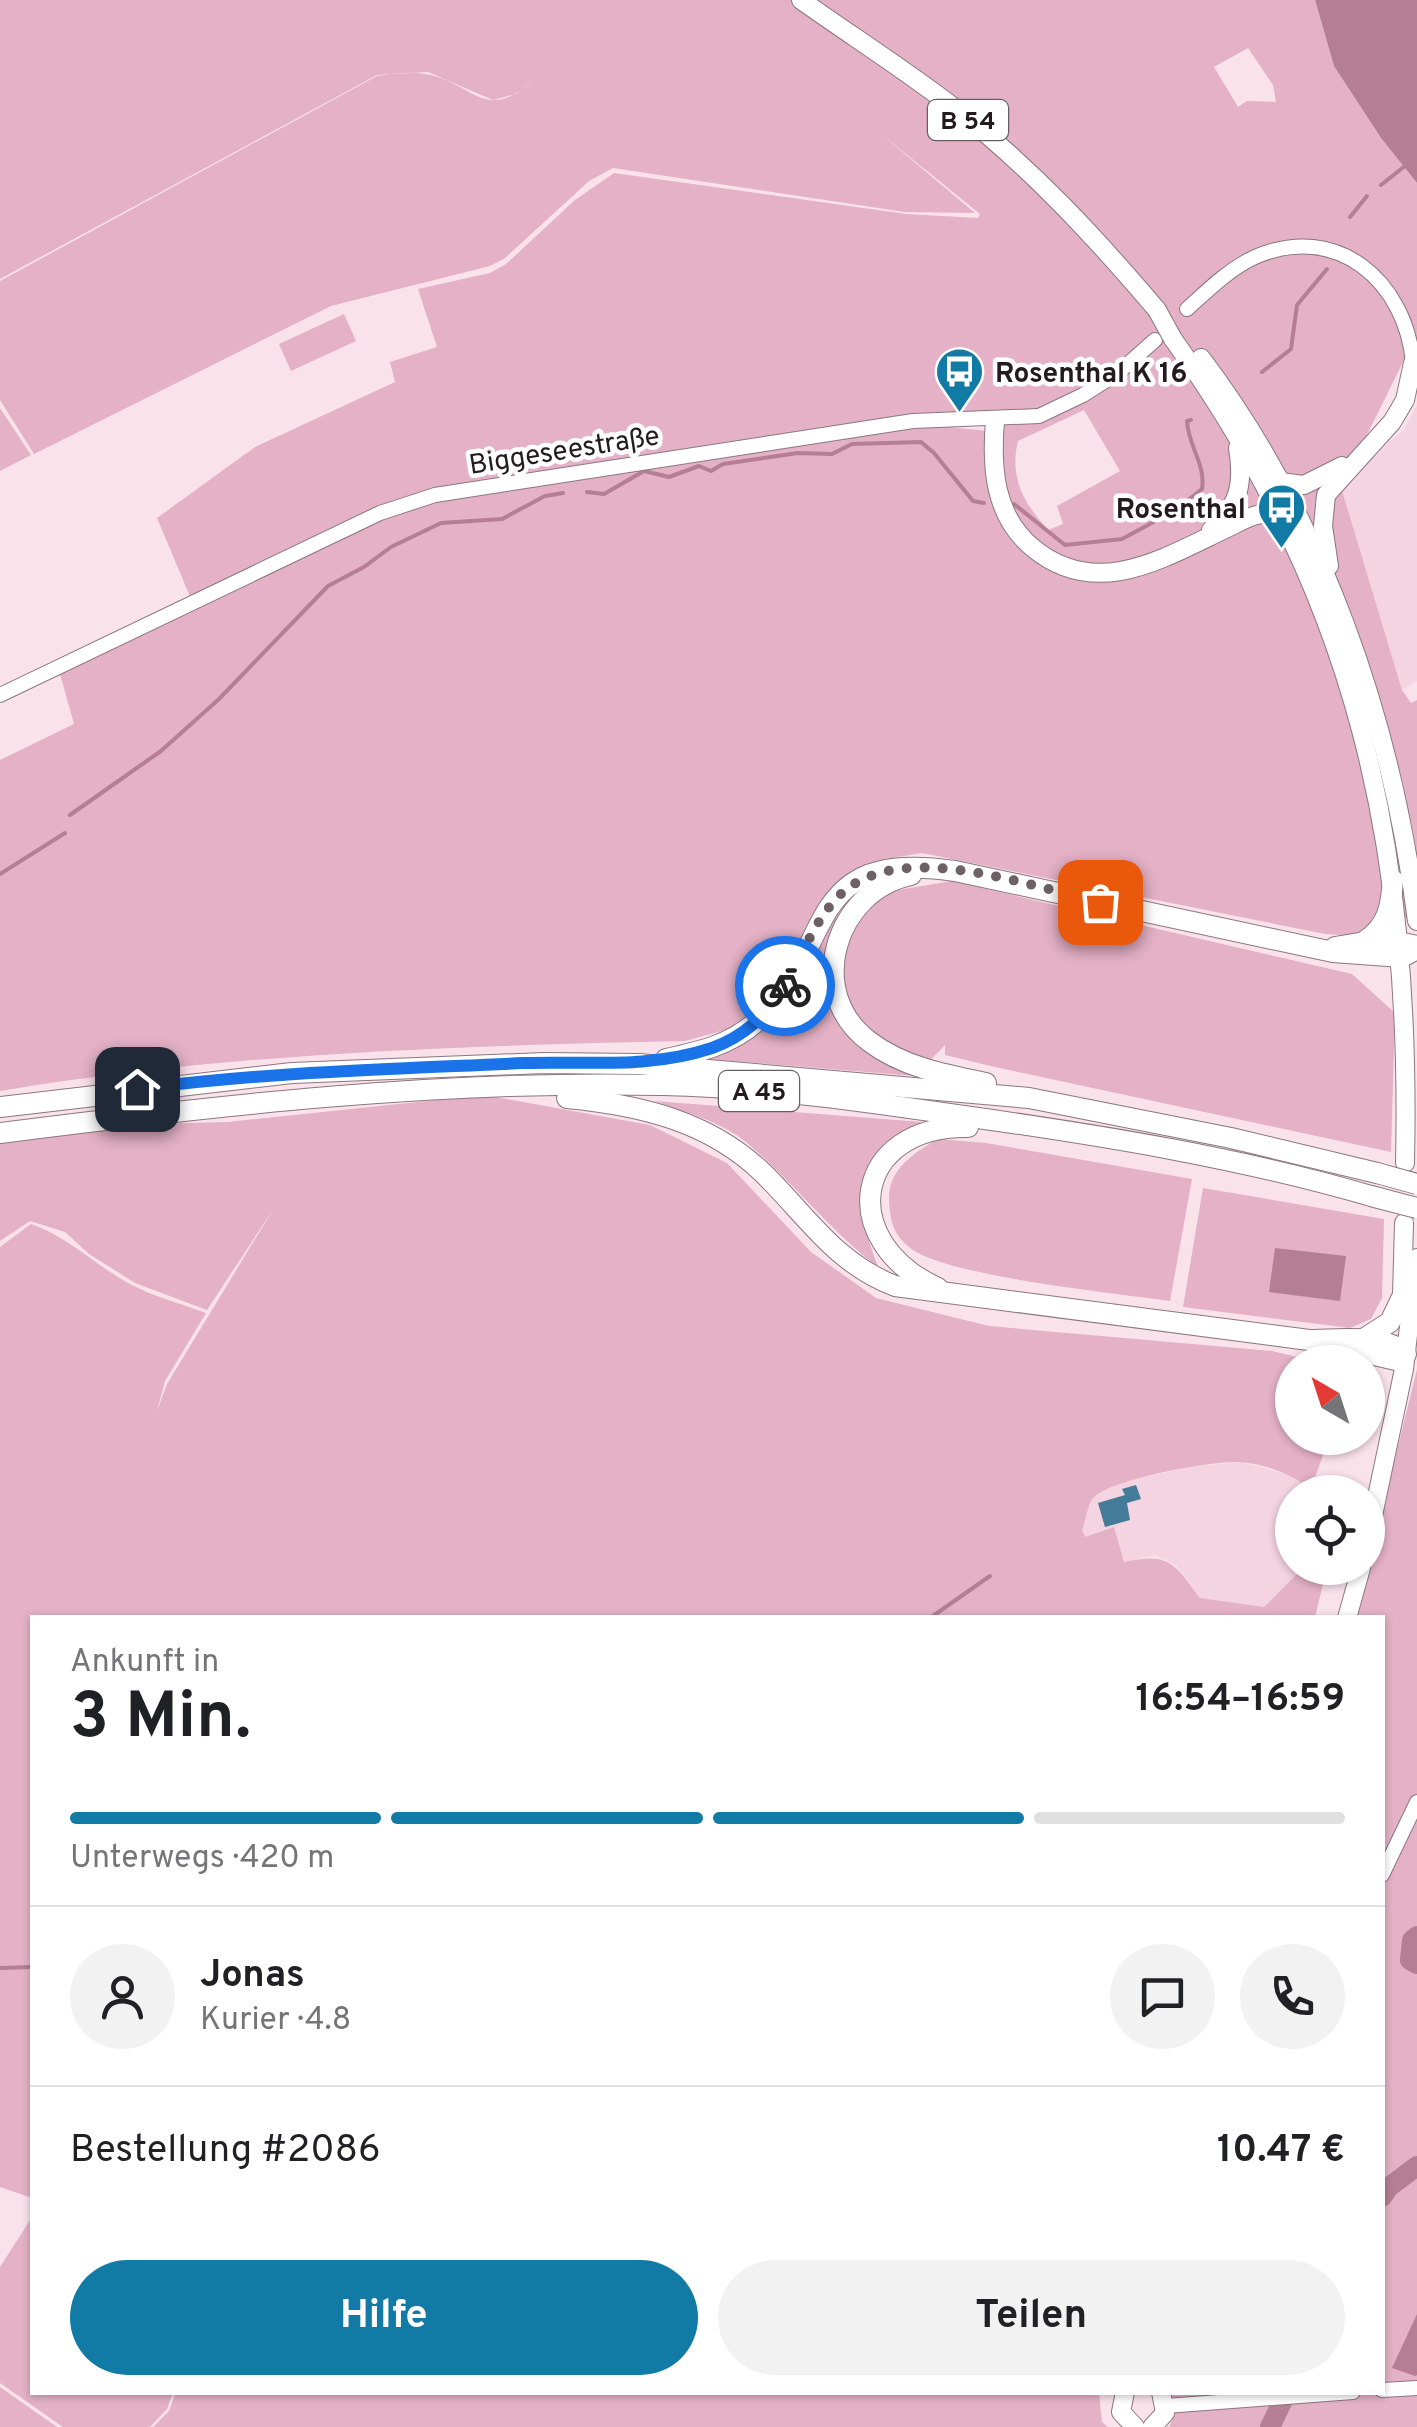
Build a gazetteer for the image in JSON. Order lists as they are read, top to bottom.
{
  "streets": {
    "highway": ["A 45"],
    "main road": ["B 54"],
    "street": ["Biggeseestraße"]
  },
  "crossings": [
    ["B 54", "Biggeseestraße"]
  ],
  "places": {
    "bus stop": ["Rosenthal K 16", "Rosenthal"]
  },
  "north": "top left",
  "page": {
    "heading": ["3 Min.", "Ankunft in", "16:54–16:59"],
    "panel": [
      "Jonas",
      "Kurier · 4.8",
      "Bestellung #2086",
      "10.47 €"
    ],
    "bar": "Unterwegs · 420 m",
    "buttons": ["Hilfe", "Teilen"]
  }
}
